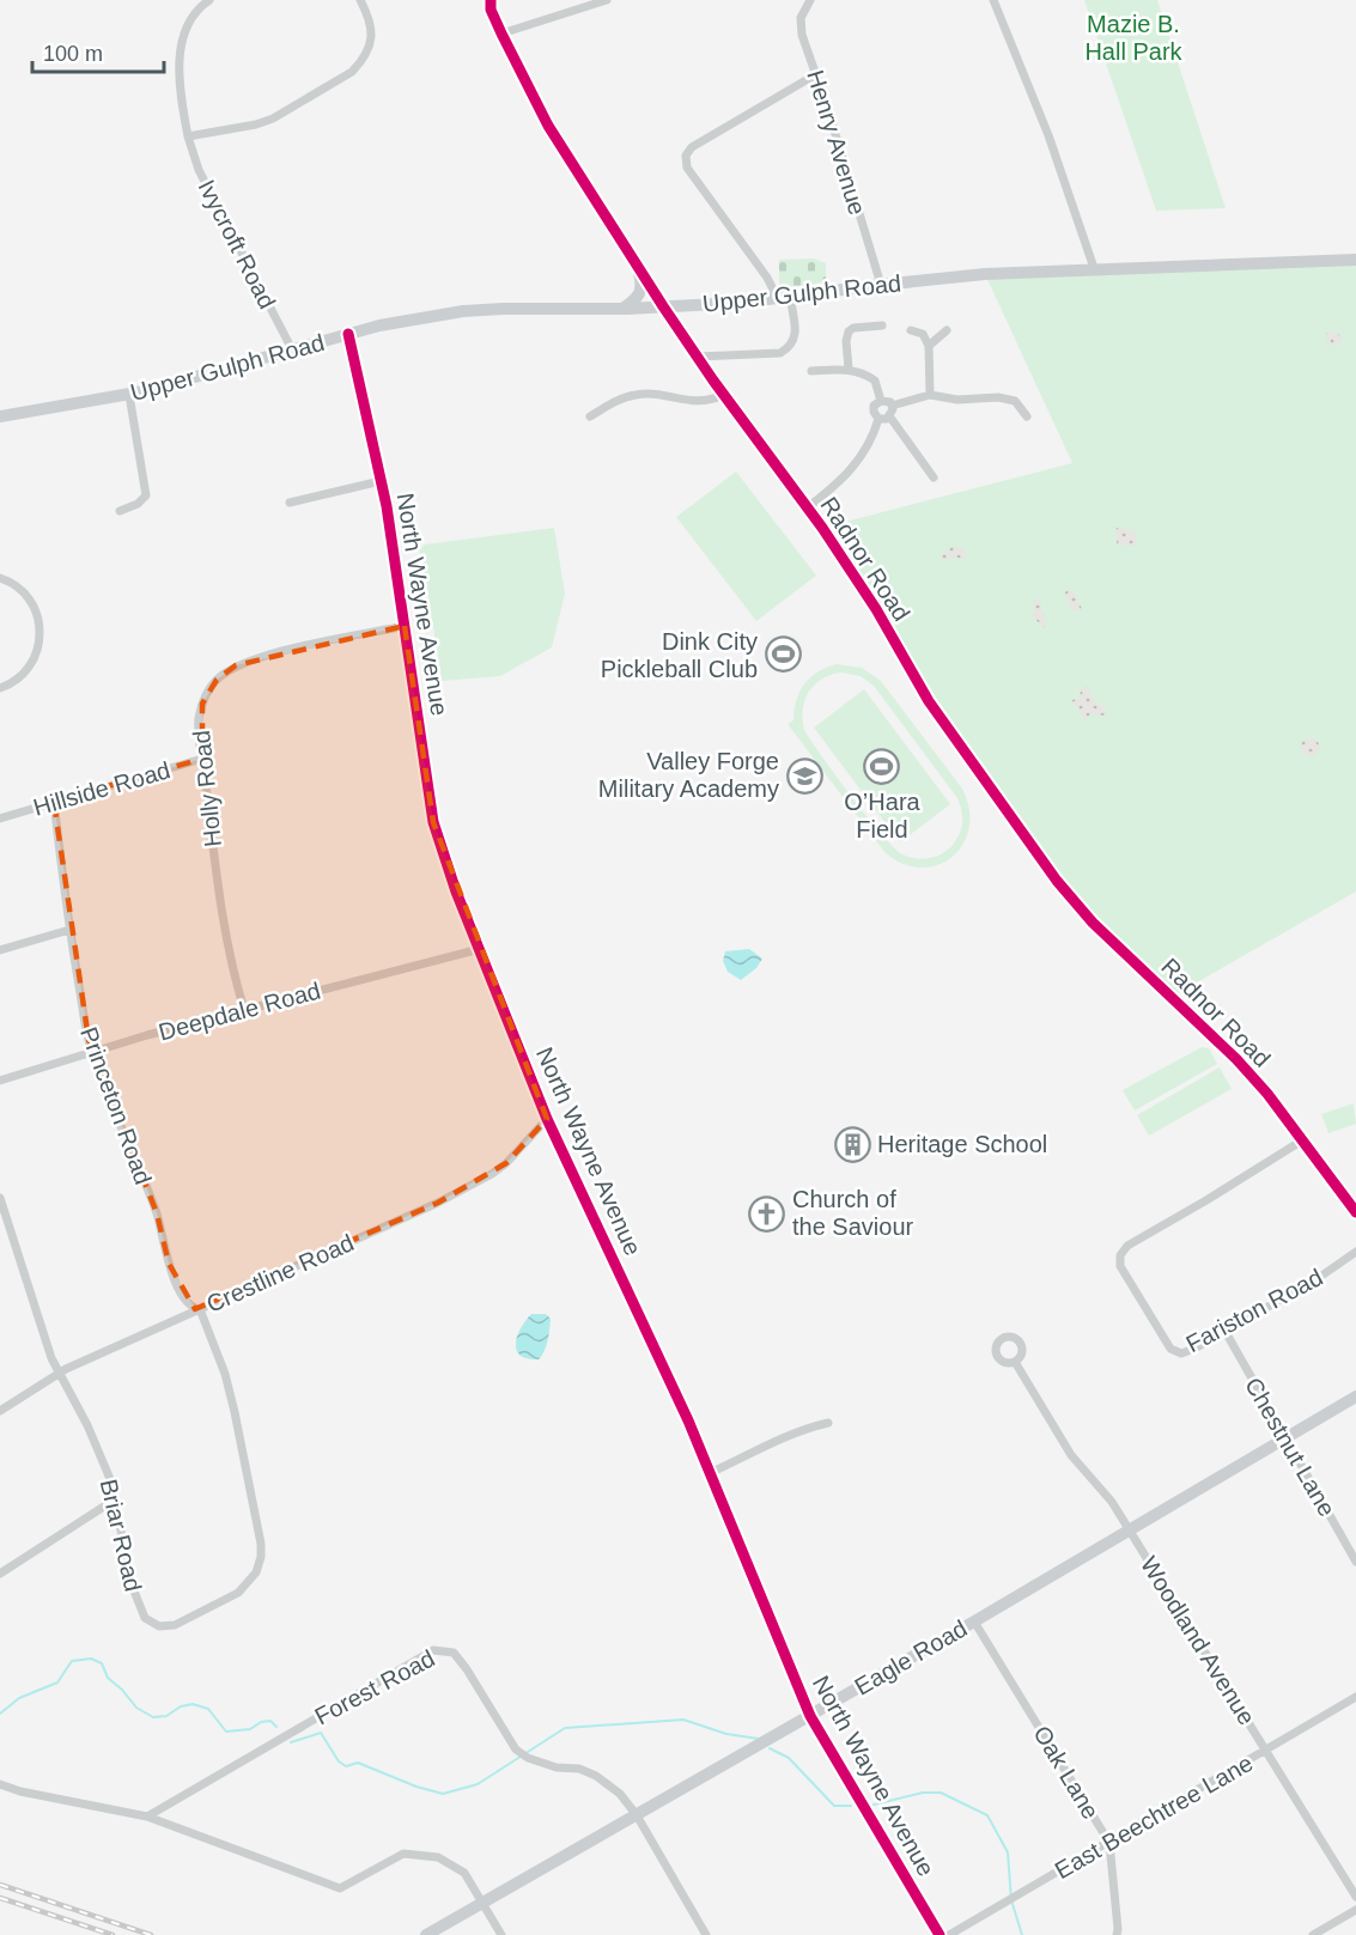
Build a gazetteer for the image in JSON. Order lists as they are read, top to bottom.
{
  "streets": {
    "street": [
      "Henry Avenue",
      "Ivycroft Road",
      "Upper Gulph Road",
      "Radnor Road",
      "North Wayne Avenue",
      "Hillside Road",
      "Holly Road",
      "Deepdale Road",
      "Princeton Road",
      "Crestline Road",
      "Fariston Road",
      "Chestnut Lane",
      "Briar Road",
      "Woodland Avenue",
      "Eagle Road",
      "Forest Road",
      "Oak Lane",
      "East Beechtree Lane"
    ]
  },
  "crossings": [
    ["Henry Avenue", "Upper Gulph Road"],
    ["Ivycroft Road", "Upper Gulph Road"],
    ["Upper Gulph Road", "Radnor Road"],
    ["Upper Gulph Road", "North Wayne Avenue"],
    ["Radnor Road", "Fariston Road"],
    ["North Wayne Avenue", "Holly Road"],
    ["North Wayne Avenue", "Deepdale Road"],
    ["North Wayne Avenue", "Crestline Road"],
    ["North Wayne Avenue", "Eagle Road"],
    ["Hillside Road", "Holly Road"],
    ["Hillside Road", "Princeton Road"],
    ["Holly Road", "Deepdale Road"],
    ["Deepdale Road", "Princeton Road"],
    ["Princeton Road", "Crestline Road"],
    ["Princeton Road", "Briar Road"],
    ["Crestline Road", "Briar Road"],
    ["Fariston Road", "Chestnut Lane"],
    ["Chestnut Lane", "Eagle Road"],
    ["Woodland Avenue", "Eagle Road"],
    ["Woodland Avenue", "East Beechtree Lane"],
    ["Eagle Road", "Forest Road"],
    ["Eagle Road", "Oak Lane"],
    ["Oak Lane", "East Beechtree Lane"]
  ],
  "parks": ["Mazie B. Hall Park"],
  "places": {
    "sports": ["Dink City Pickleball Club", "O’Hara Field"],
    "school or university": ["Valley Forge Military Academy"],
    "building": ["Heritage School"],
    "church": ["Church of the Saviour"]
  },
  "scale_bar": "100 m"
}
